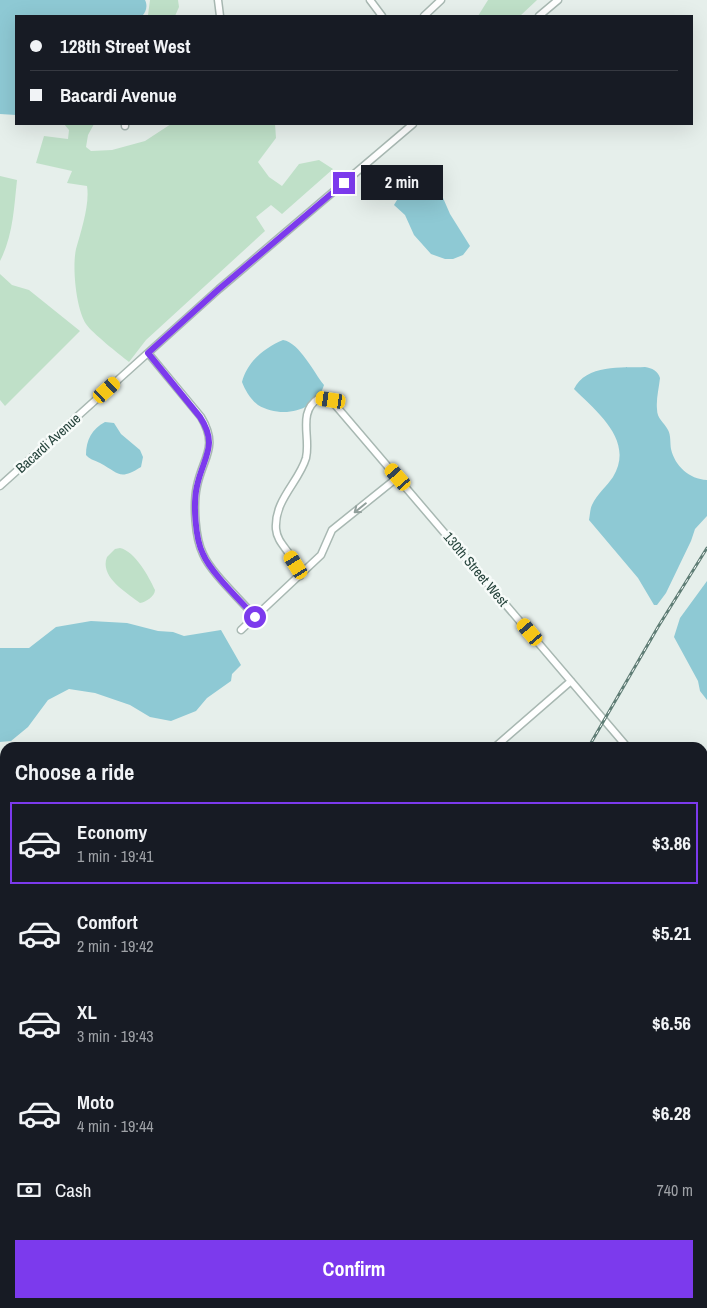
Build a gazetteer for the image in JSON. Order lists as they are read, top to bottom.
{
  "streets": {
    "street": ["Bacardi Avenue", "130th Street West"]
  },
  "page": {
    "banner": ["128th Street West", "Bacardi Avenue"],
    "bubble": "2 min",
    "heading": "Choose a ride",
    "list": [
      {
        "name": "Economy",
        "note": "1 min · 19:41",
        "value": "$3.86"
      },
      {
        "name": "Comfort",
        "note": "2 min · 19:42",
        "value": "$5.21"
      },
      {
        "name": "XL",
        "note": "3 min · 19:43",
        "value": "$6.56"
      },
      {
        "name": "Moto",
        "note": "4 min · 19:44",
        "value": "$6.28"
      }
    ],
    "pay": ["Cash", "740 m"],
    "buttons": "Confirm"
  }
}
